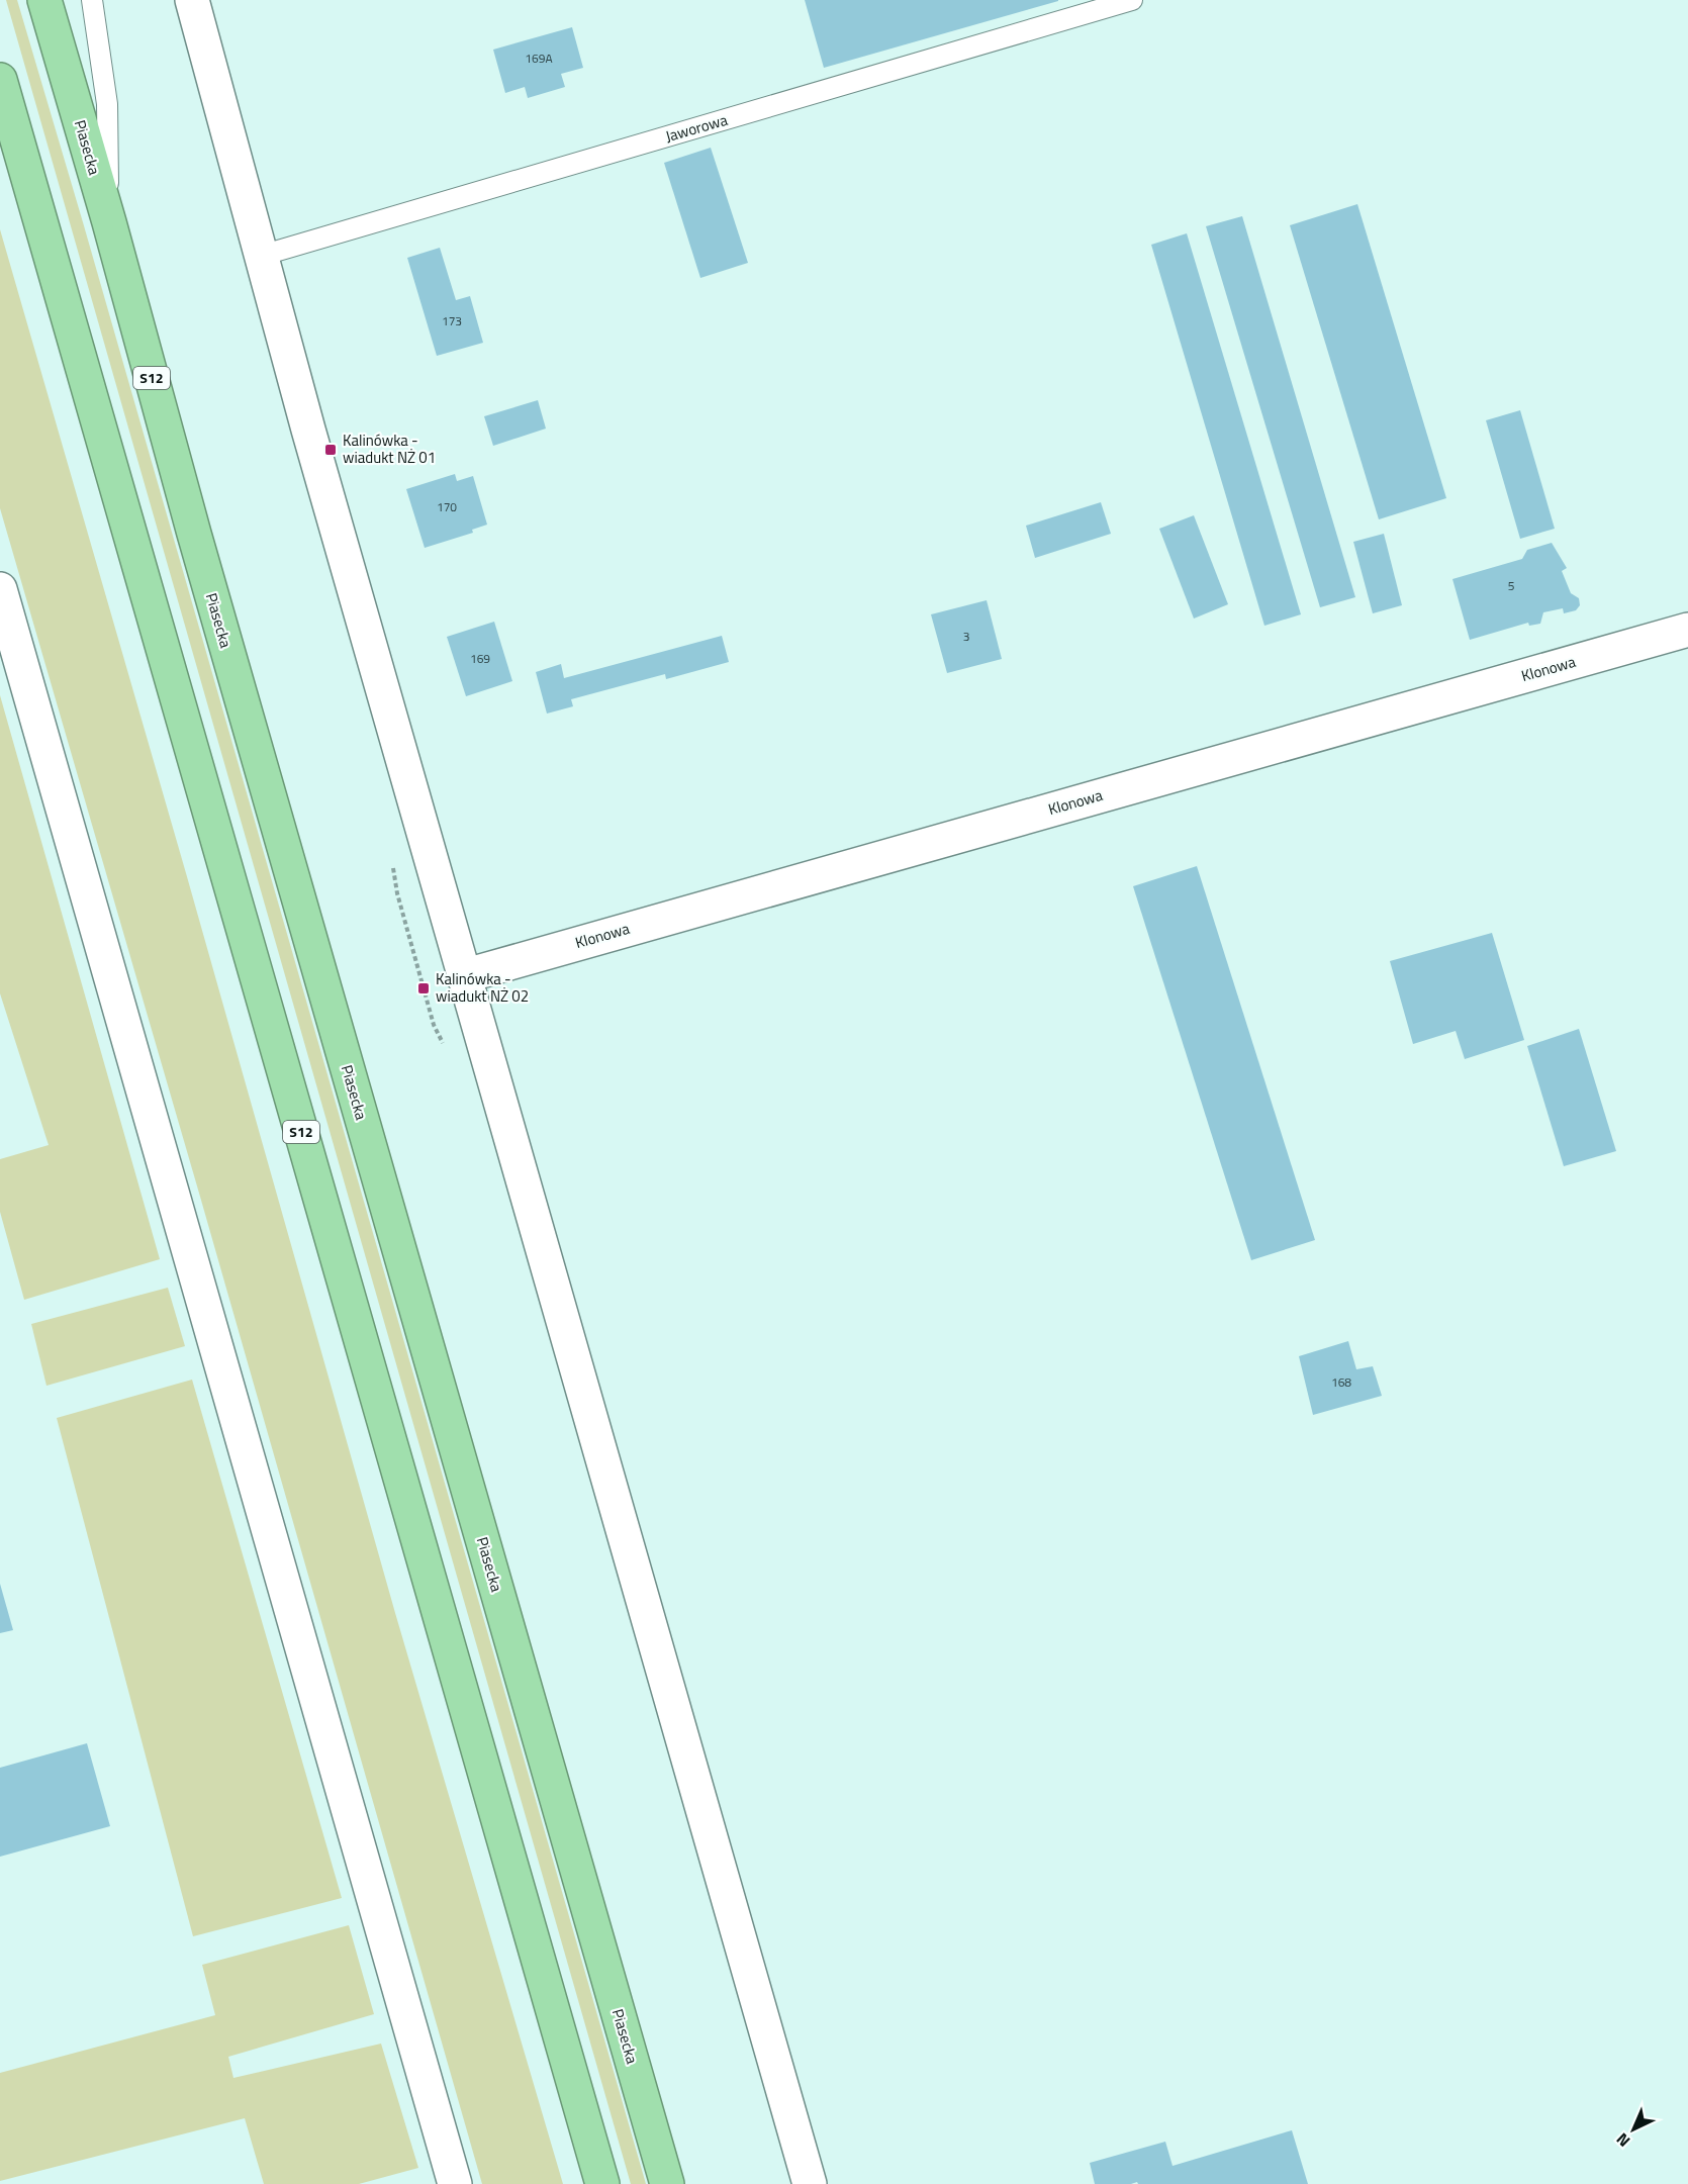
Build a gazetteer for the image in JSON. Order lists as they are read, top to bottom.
{
  "streets": {
    "highway": ["Piasecka", "S12"],
    "street": ["Klonowa"],
    "lane": ["Jaworowa"]
  },
  "places": {
    "transit": ["Kalinówka - wiadukt NŻ 01", "Kalinówka - wiadukt NŻ 02"]
  },
  "house_numbers": [
    "169A",
    "173",
    "170",
    "5",
    "3",
    "169",
    "168"
  ],
  "north": "bottom left"
}
